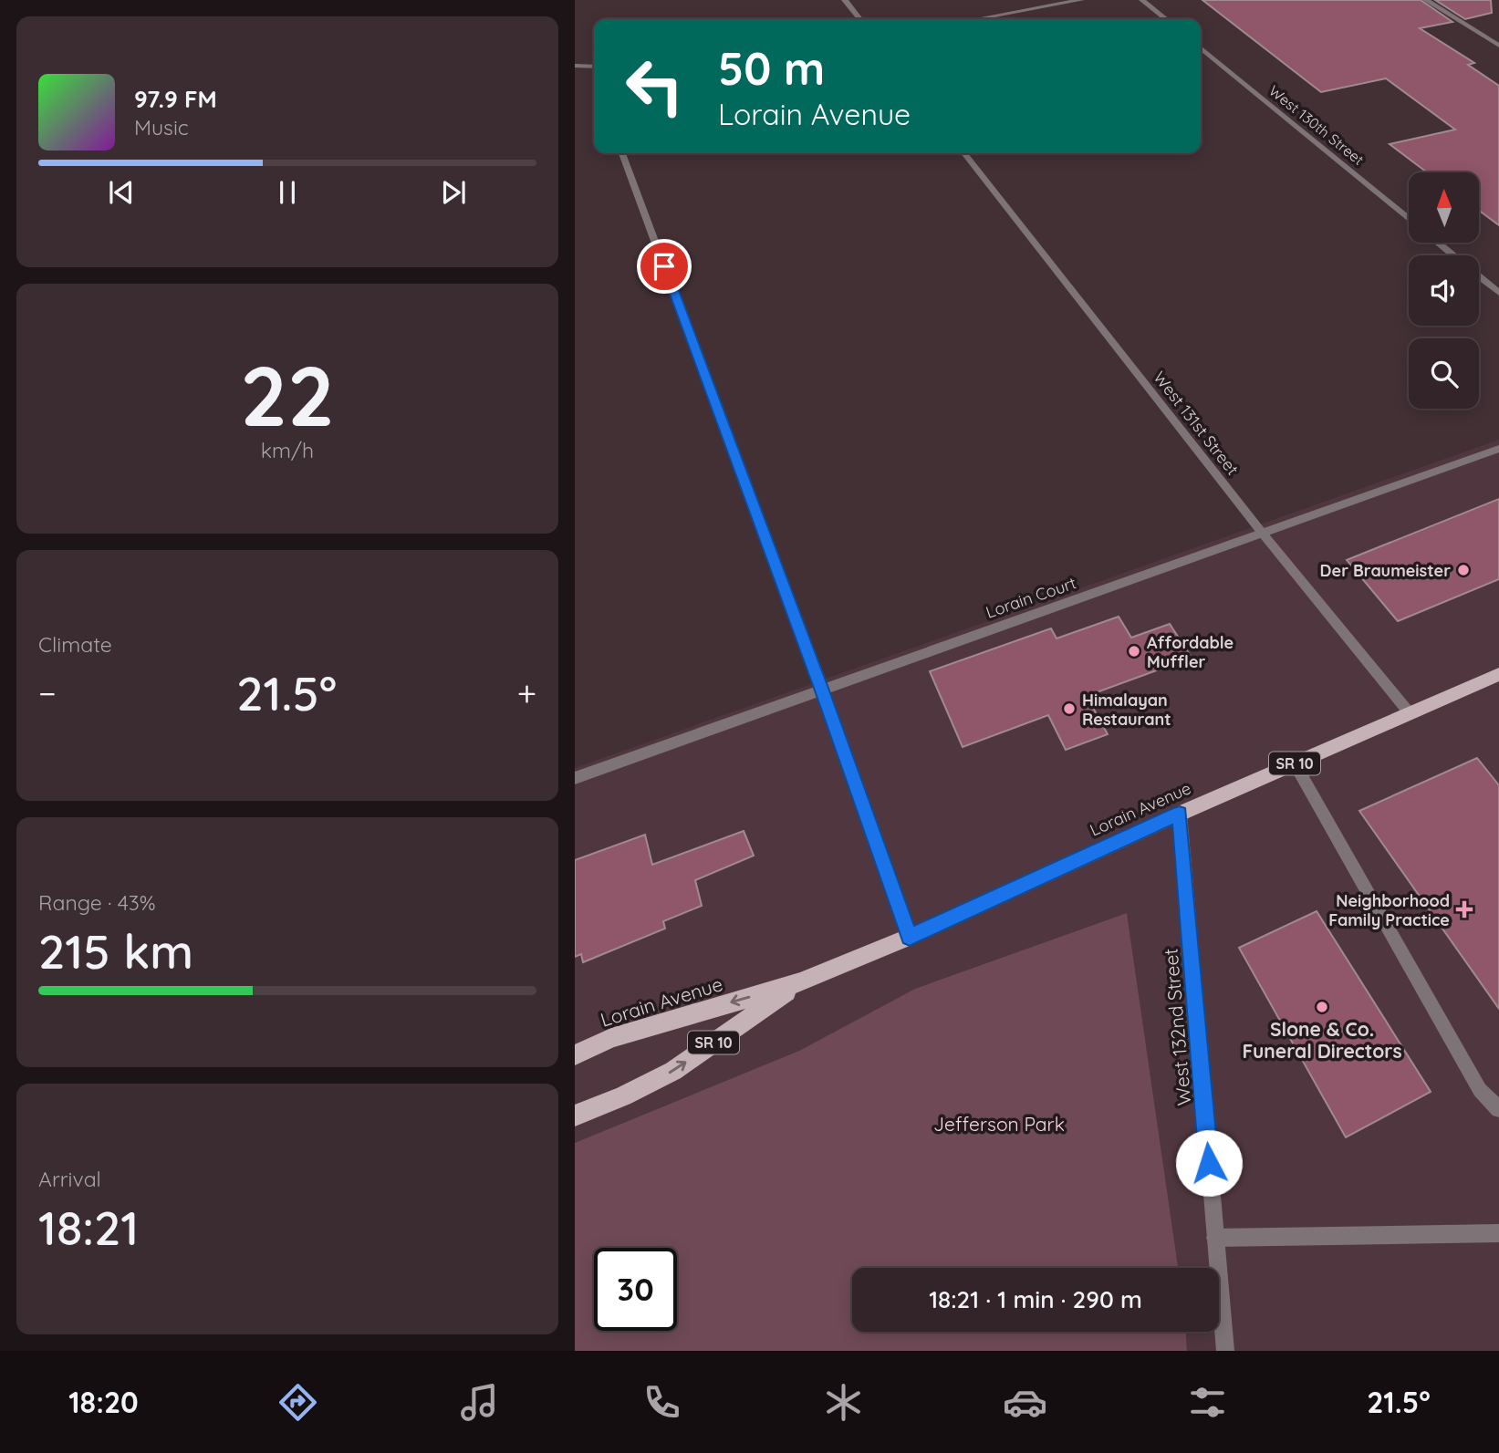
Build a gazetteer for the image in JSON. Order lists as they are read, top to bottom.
{
  "streets": {
    "main road": ["SR 10", "Lorain Avenue"],
    "street": [
      "West 130th Street",
      "West 131st Street",
      "Lorain Court",
      "West 132nd Street"
    ]
  },
  "crossings": [
    ["West 131st Street", "Lorain Court"],
    ["West 131st Street", "Lorain Avenue"],
    ["Lorain Avenue", "West 132nd Street"]
  ],
  "parks": ["Jefferson Park"],
  "places": {
    "other": [
      "Der Braumeister",
      "Affordable Muffler",
      "Himalayan Restaurant",
      "Slone & Co. Funeral Directors"
    ],
    "health": ["Neighborhood Family Practice"]
  },
  "north": "top",
  "page": {
    "turn": ["50 m", "Lorain Avenue"],
    "song": ["97.9 FM", "Music"],
    "tile": [
      ["22", "km/h"],
      "Climate",
      ["Range · 43%", "215 km"],
      ["Arrival", "18:21"]
    ],
    "heat": ["−", "21.5°", "+"],
    "limit": "30",
    "trip": "18:21 · 1 min · 290 m",
    "tabs": ["18:20", "21.5°"]
  }
}
